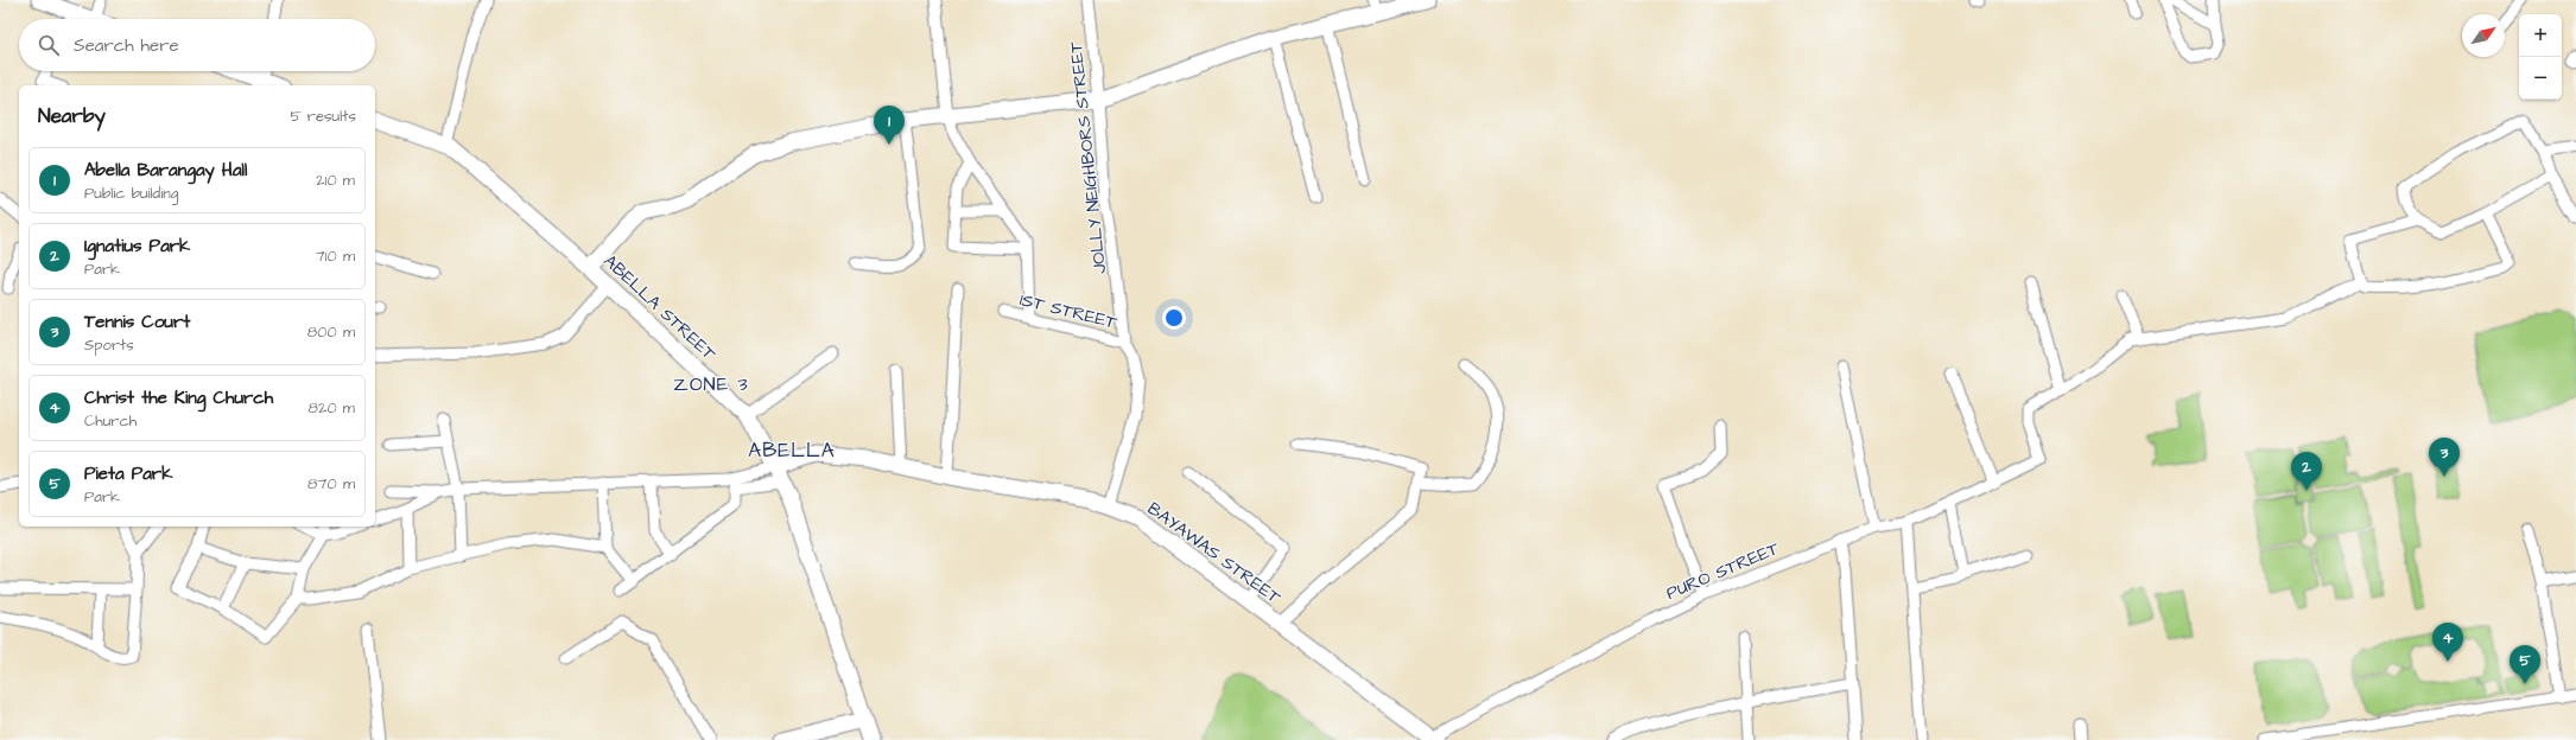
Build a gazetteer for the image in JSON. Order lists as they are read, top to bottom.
{
  "streets": {
    "street": [
      "JOLLY NEIGHBORS STREET",
      "ABELLA STREET",
      "1ST STREET",
      "BAYAWAS STREET",
      "PURO STREET"
    ]
  },
  "crossings": [
    ["JOLLY NEIGHBORS STREET", "1ST STREET"],
    ["JOLLY NEIGHBORS STREET", "BAYAWAS STREET"],
    ["ABELLA STREET", "BAYAWAS STREET"],
    ["BAYAWAS STREET", "PURO STREET"]
  ],
  "districts": ["ZONE 3", "ABELLA"],
  "north": "top right",
  "page": {
    "map_buttons": ["+", "−"],
    "search": "Search here",
    "heading": ["Nearby", "5 results"],
    "pins": [
      "1",
      "3",
      "2",
      "4",
      "5"
    ],
    "list": [
      {
        "mark": "1",
        "name": "Abella Barangay Hall",
        "note": "Public building",
        "value": "210 m"
      },
      {
        "mark": "2",
        "name": "Ignatius Park",
        "note": "Park",
        "value": "710 m"
      },
      {
        "mark": "3",
        "name": "Tennis Court",
        "note": "Sports",
        "value": "800 m"
      },
      {
        "mark": "4",
        "name": "Christ the King Church",
        "note": "Church",
        "value": "820 m"
      },
      {
        "mark": "5",
        "name": "Pieta Park",
        "note": "Park",
        "value": "870 m"
      }
    ]
  }
}
